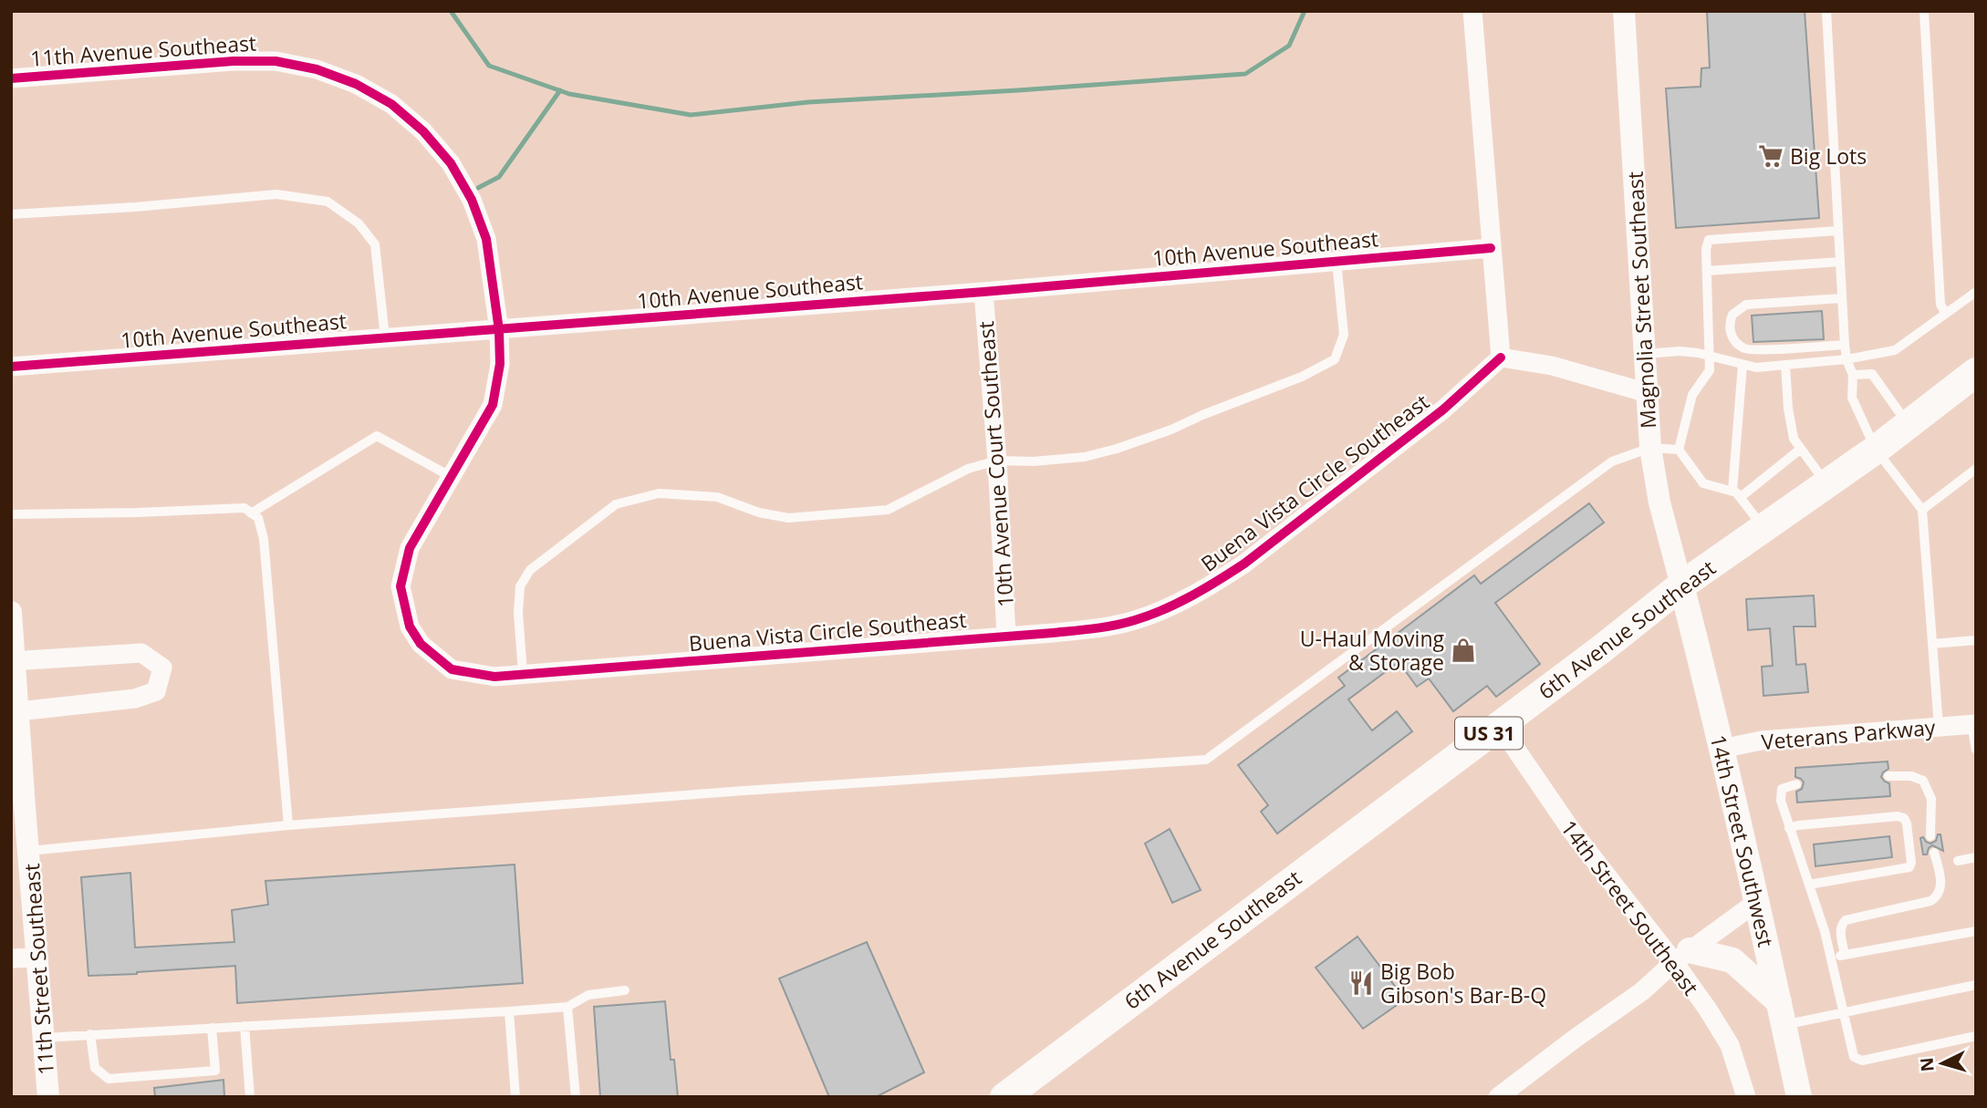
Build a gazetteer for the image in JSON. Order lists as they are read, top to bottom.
{
  "streets": {
    "main road": ["6th Avenue Southeast", "US 31", "14th Street Southwest"],
    "street": [
      "11th Avenue Southeast",
      "10th Avenue Southeast",
      "Magnolia Street Southeast",
      "10th Avenue Court Southeast",
      "Buena Vista Circle Southeast",
      "Veterans Parkway",
      "14th Street Southeast",
      "11th Street Southeast"
    ]
  },
  "crossings": [
    ["11th Avenue Southeast", "10th Avenue Southeast"],
    ["11th Avenue Southeast", "Buena Vista Circle Southeast"],
    ["10th Avenue Southeast", "10th Avenue Court Southeast"],
    ["10th Avenue Southeast", "Buena Vista Circle Southeast"],
    ["Magnolia Street Southeast", "6th Avenue Southeast"],
    ["Magnolia Street Southeast", "14th Street Southwest"],
    ["10th Avenue Court Southeast", "Buena Vista Circle Southeast"],
    ["6th Avenue Southeast", "14th Street Southwest"],
    ["6th Avenue Southeast", "14th Street Southeast"],
    ["Veterans Parkway", "14th Street Southwest"]
  ],
  "places": {
    "supermarket": ["Big Lots"],
    "shop": ["U-Haul Moving & Storage"],
    "restaurant": ["Big Bob Gibson's Bar-B-Q"]
  },
  "north": "left"
}
